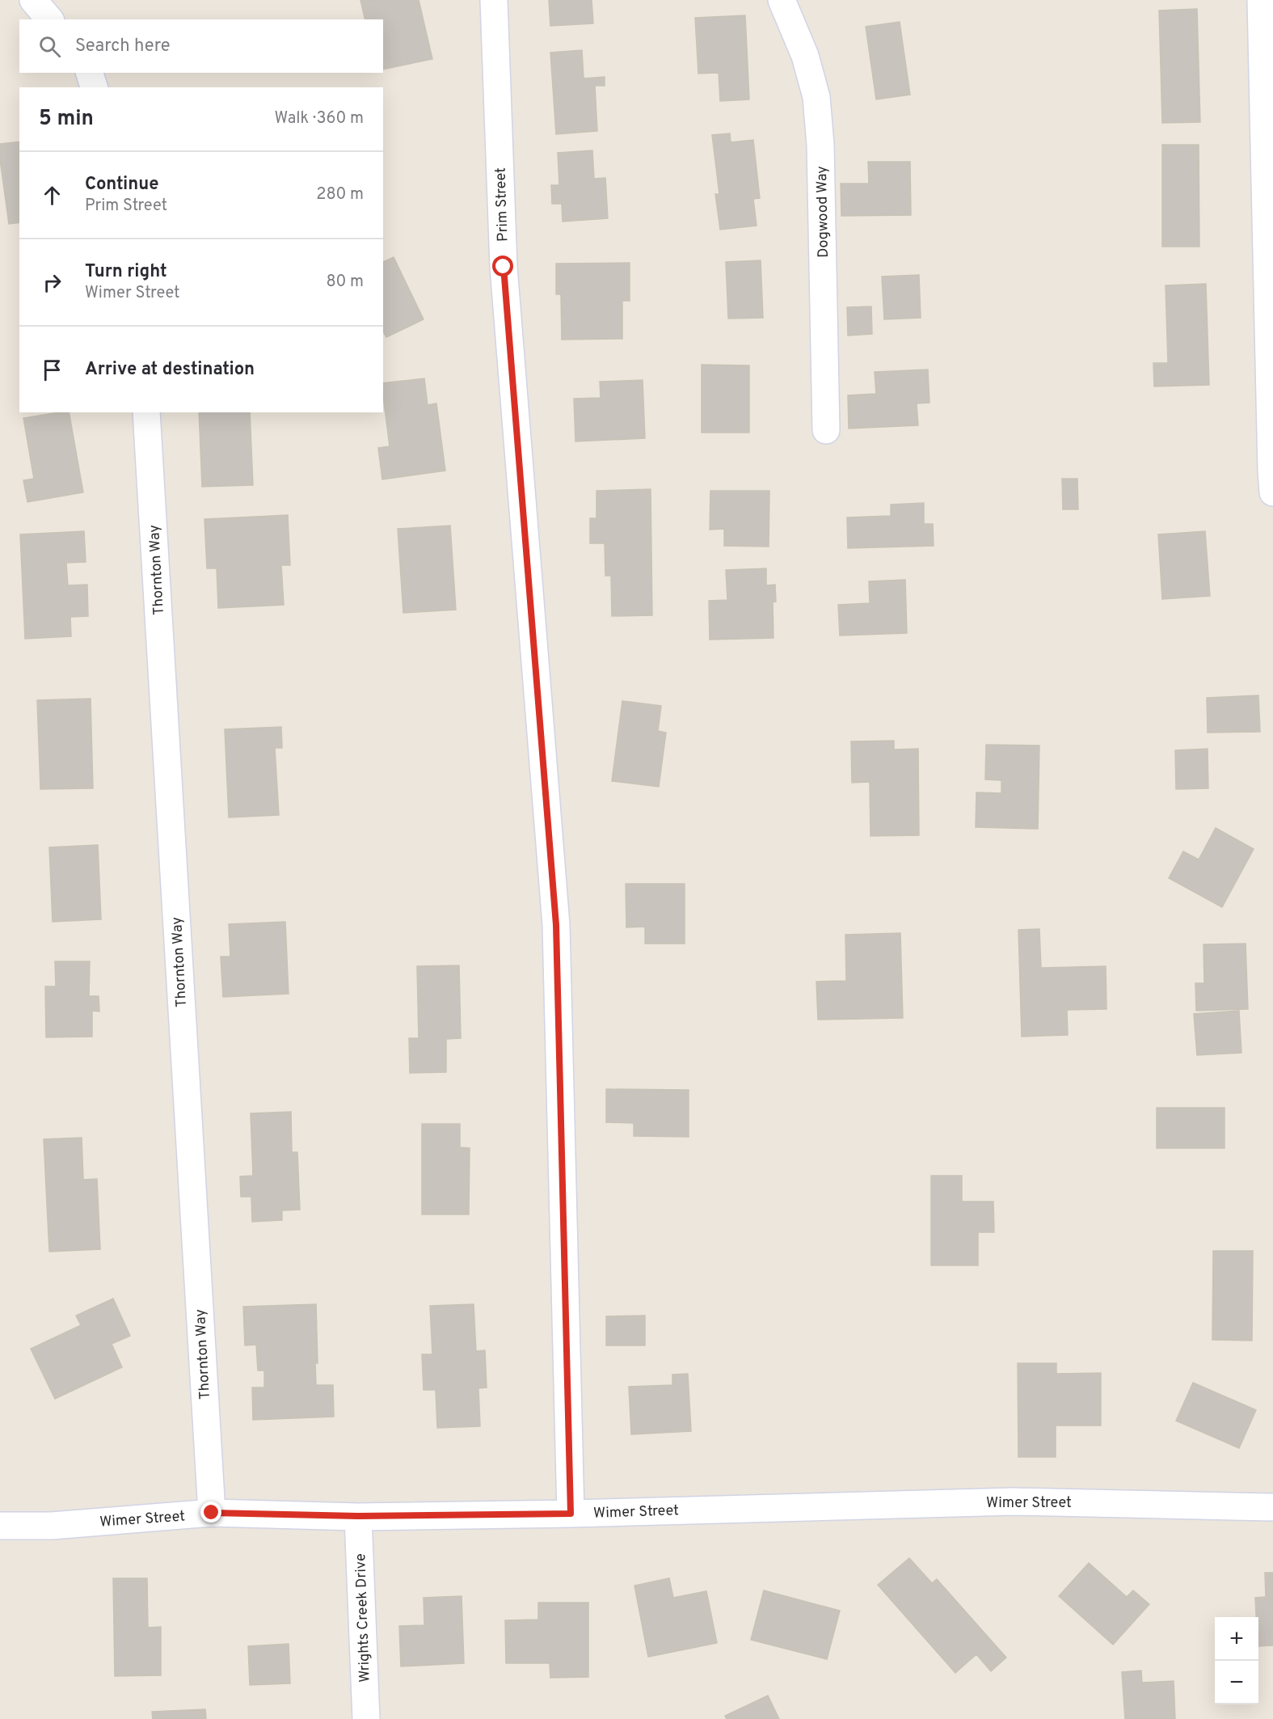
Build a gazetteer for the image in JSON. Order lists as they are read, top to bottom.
{
  "streets": {
    "street": [
      "Prim Street",
      "Dogwood Way",
      "Thornton Way",
      "Wimer Street",
      "Wrights Creek Drive"
    ]
  },
  "crossings": [
    ["Prim Street", "Wimer Street"],
    ["Thornton Way", "Wimer Street"],
    ["Wimer Street", "Wrights Creek Drive"]
  ],
  "page": {
    "search": "Search here",
    "heading": ["5 min", "Walk · 360 m"],
    "list": [
      ["Continue", "Prim Street", "280 m"],
      ["Turn right", "Wimer Street", "80 m"],
      "Arrive at destination"
    ],
    "map_buttons": ["+", "−"]
  }
}
